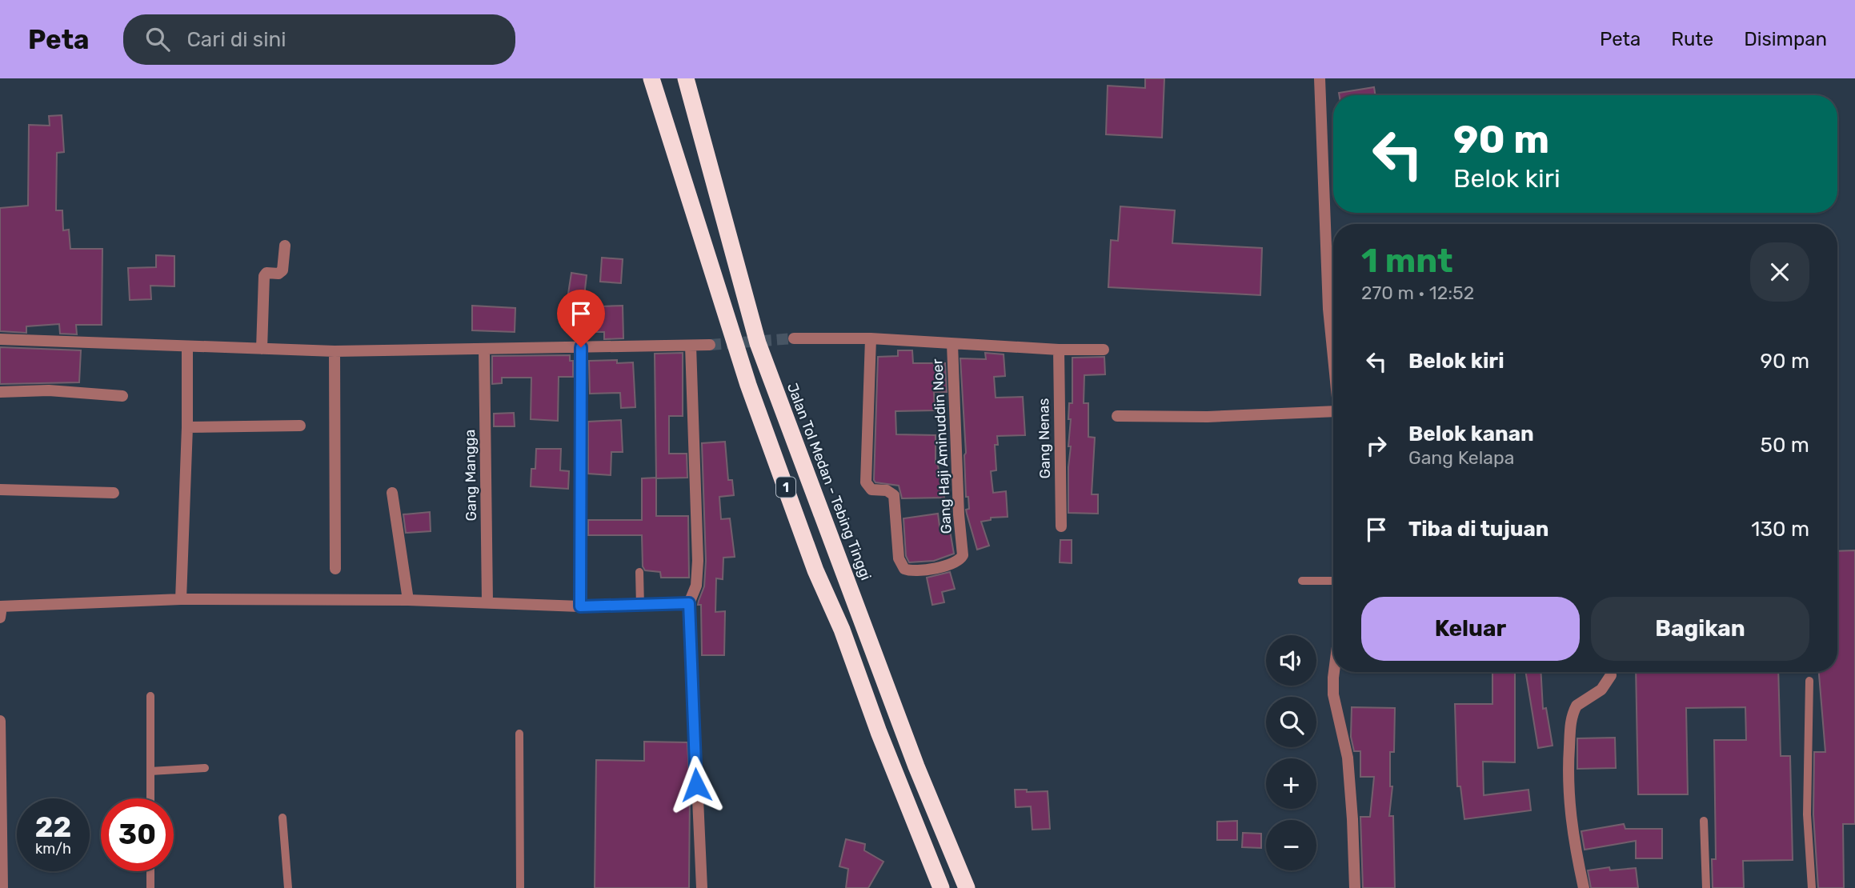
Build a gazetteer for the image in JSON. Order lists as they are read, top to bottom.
{
  "streets": {
    "highway": ["Jalan Tol Medan - Tebing Tinggi", "1"],
    "street": ["Gang Nenas", "Gang Haji Aminuddin Noer", "Gang Mangga"]
  },
  "page": {
    "header": "Peta",
    "search": "Cari di sini",
    "nav": ["Peta", "Rute", "Disimpan"],
    "turn": ["90 m", "Belok kiri"],
    "heading": ["1 mnt", "270 m · 12:52"],
    "list": [
      {
        "name": "Belok kiri",
        "value": "90 m"
      },
      {
        "name": "Belok kanan",
        "note": "Gang Kelapa",
        "value": "50 m"
      },
      {
        "name": "Tiba di tujuan",
        "value": "130 m"
      }
    ],
    "buttons": ["Keluar", "Bagikan"],
    "map_buttons": ["+", "−"],
    "speed": "22 km/h",
    "limit": "30"
  }
}
